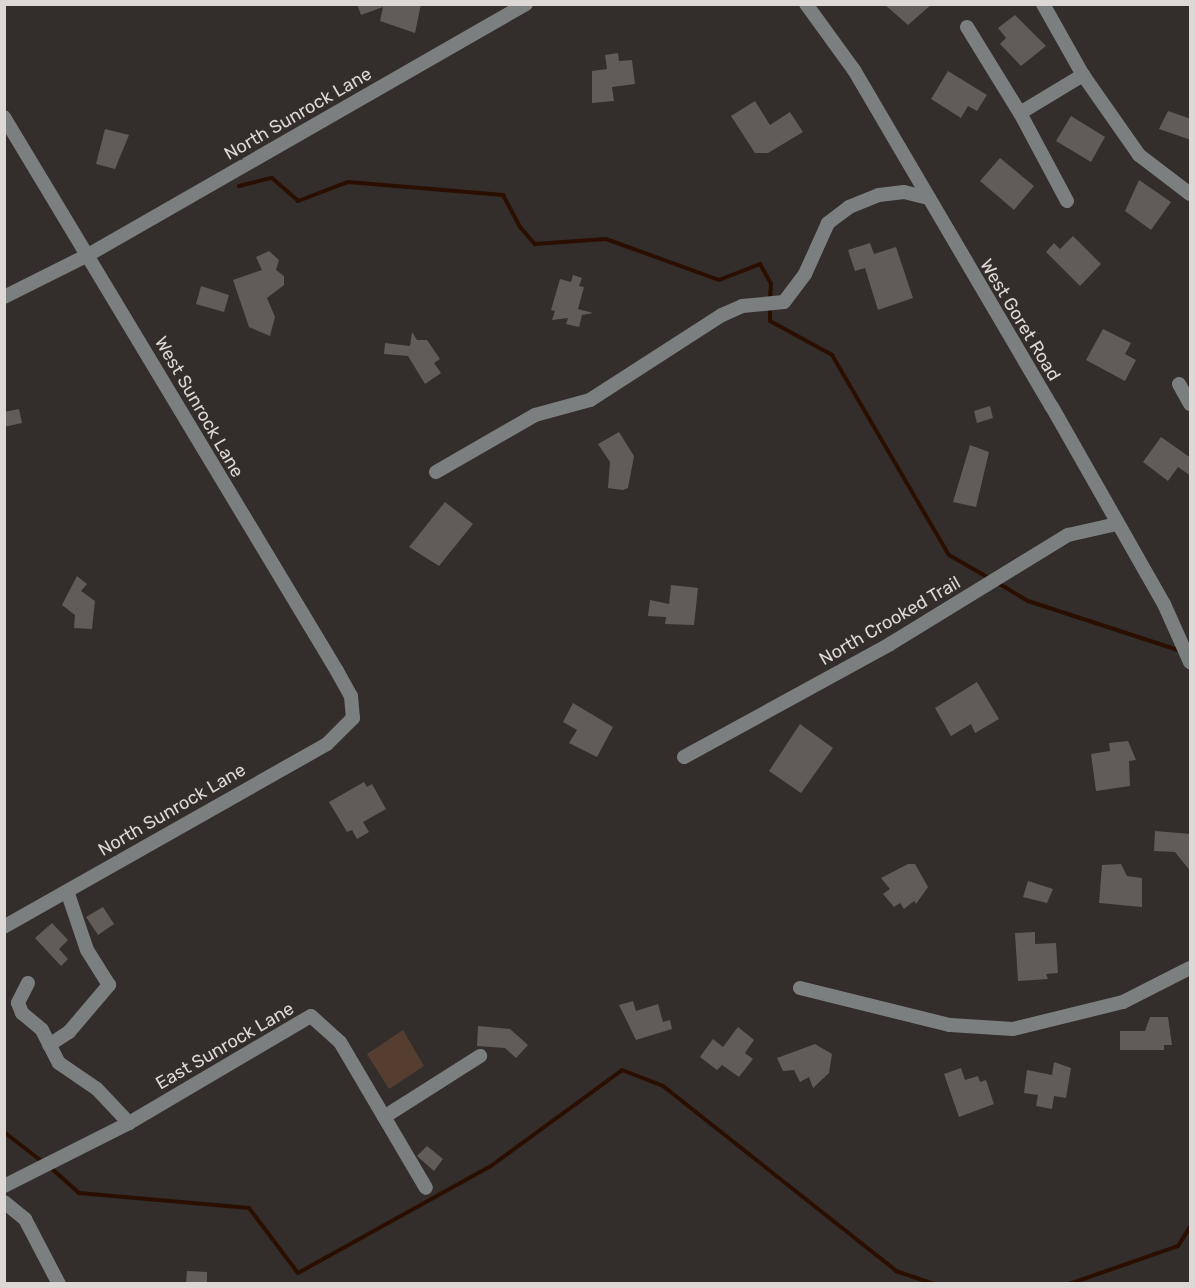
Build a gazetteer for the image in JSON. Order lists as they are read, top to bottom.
{
  "streets": {
    "street": [
      "North Sunrock Lane",
      "West Goret Road",
      "West Sunrock Lane",
      "North Crooked Trail",
      "East Sunrock Lane"
    ]
  },
  "crossings": [
    ["North Sunrock Lane", "West Sunrock Lane"],
    ["West Goret Road", "North Crooked Trail"]
  ]
}
